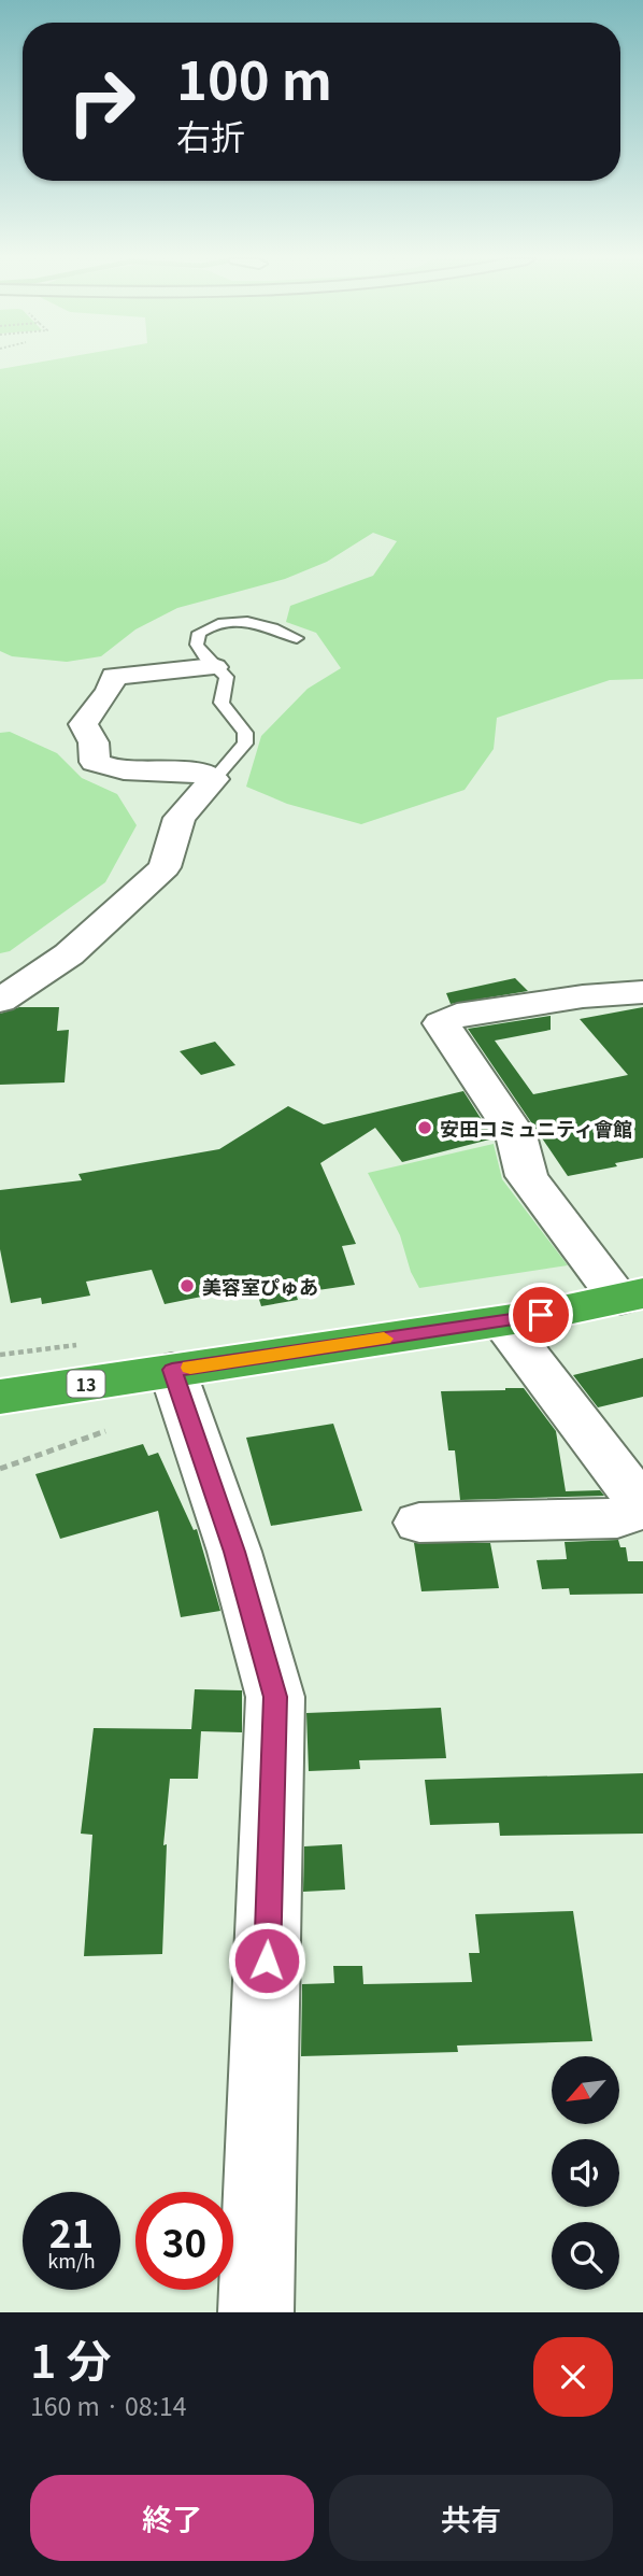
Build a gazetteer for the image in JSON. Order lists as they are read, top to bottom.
{
  "streets": {
    "highway": ["13"]
  },
  "places": ["安田コミュニティ會館", "美容室ぴゅあ"],
  "north": "bottom left",
  "page": {
    "turn": ["100 m", "右折"],
    "speed": "21 km/h",
    "limit": "30",
    "heading": ["1 分", "160 m · 08:14"],
    "buttons": ["終了", "共有"]
  }
}
